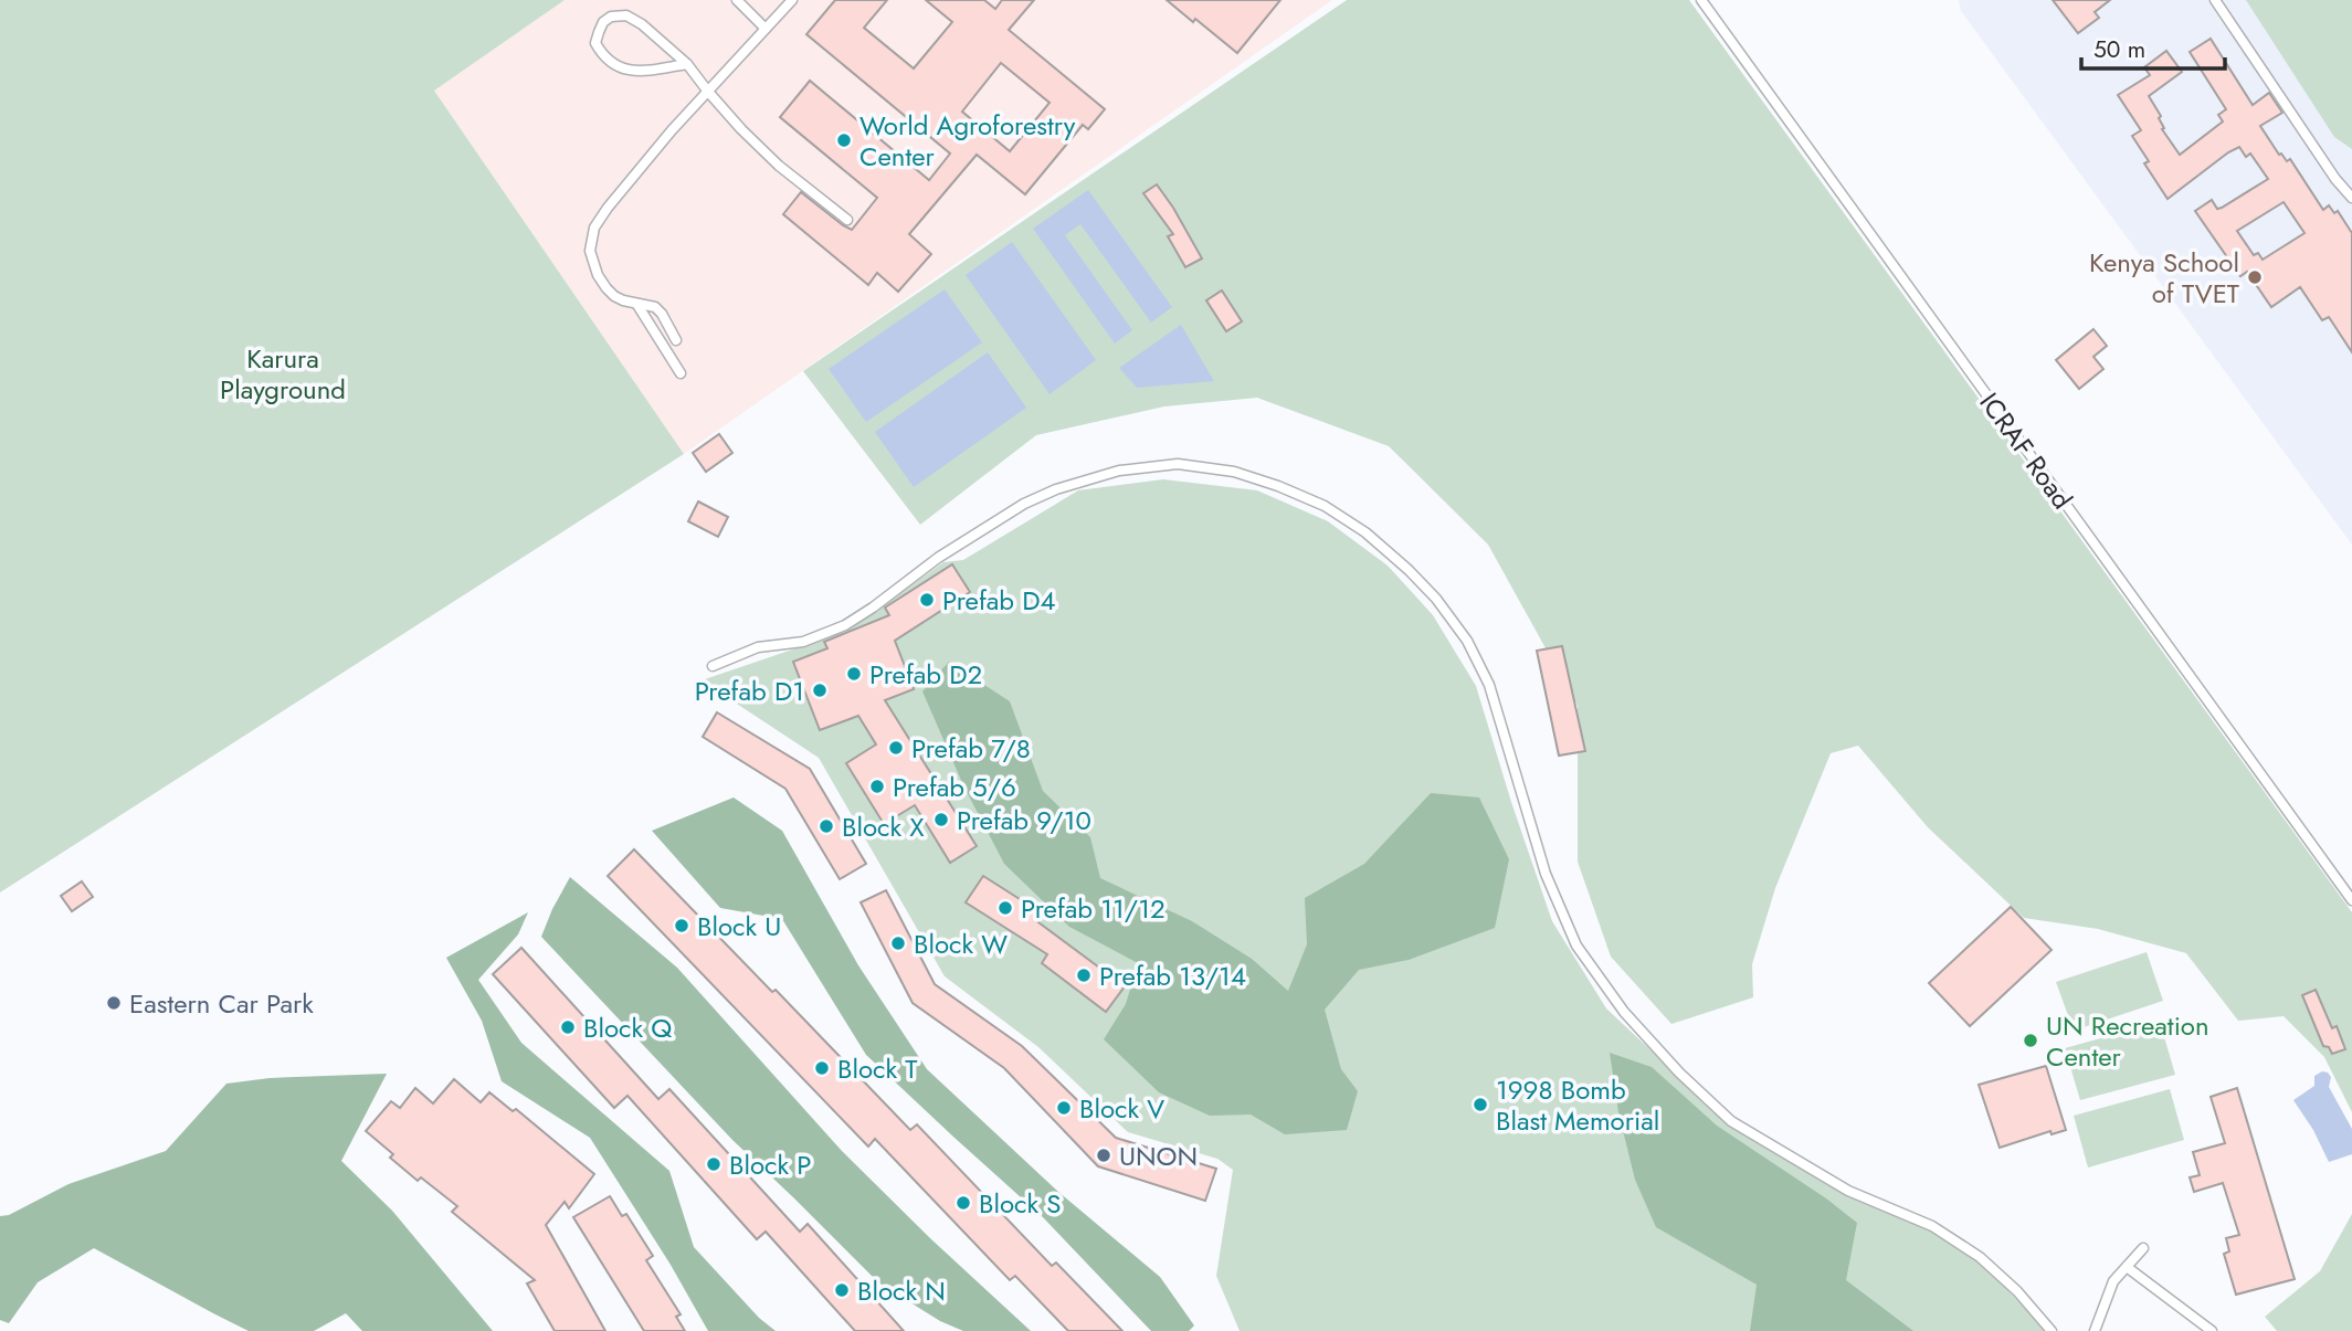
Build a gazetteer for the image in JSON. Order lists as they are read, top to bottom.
{
  "streets": {
    "lane": ["ICRAF Road"]
  },
  "parks": ["Karura Playground"],
  "places": [
    "World Agroforestry Center",
    "Kenya School of TVET",
    "Prefab D4",
    "Prefab D2",
    "Prefab D1",
    "Prefab 7/8",
    "Prefab 5/6",
    "Prefab 9/10",
    "Block X",
    "Prefab 11/12",
    "Block U",
    "Block W",
    "Prefab 13/14",
    "Eastern Car Park",
    "Block Q",
    "UN Recreation Center",
    "Block T",
    "1998 Bomb Blast Memorial",
    "Block V",
    "UNON",
    "Block P",
    "Block S",
    "Block N"
  ],
  "scale_bar": "50 m"
}
